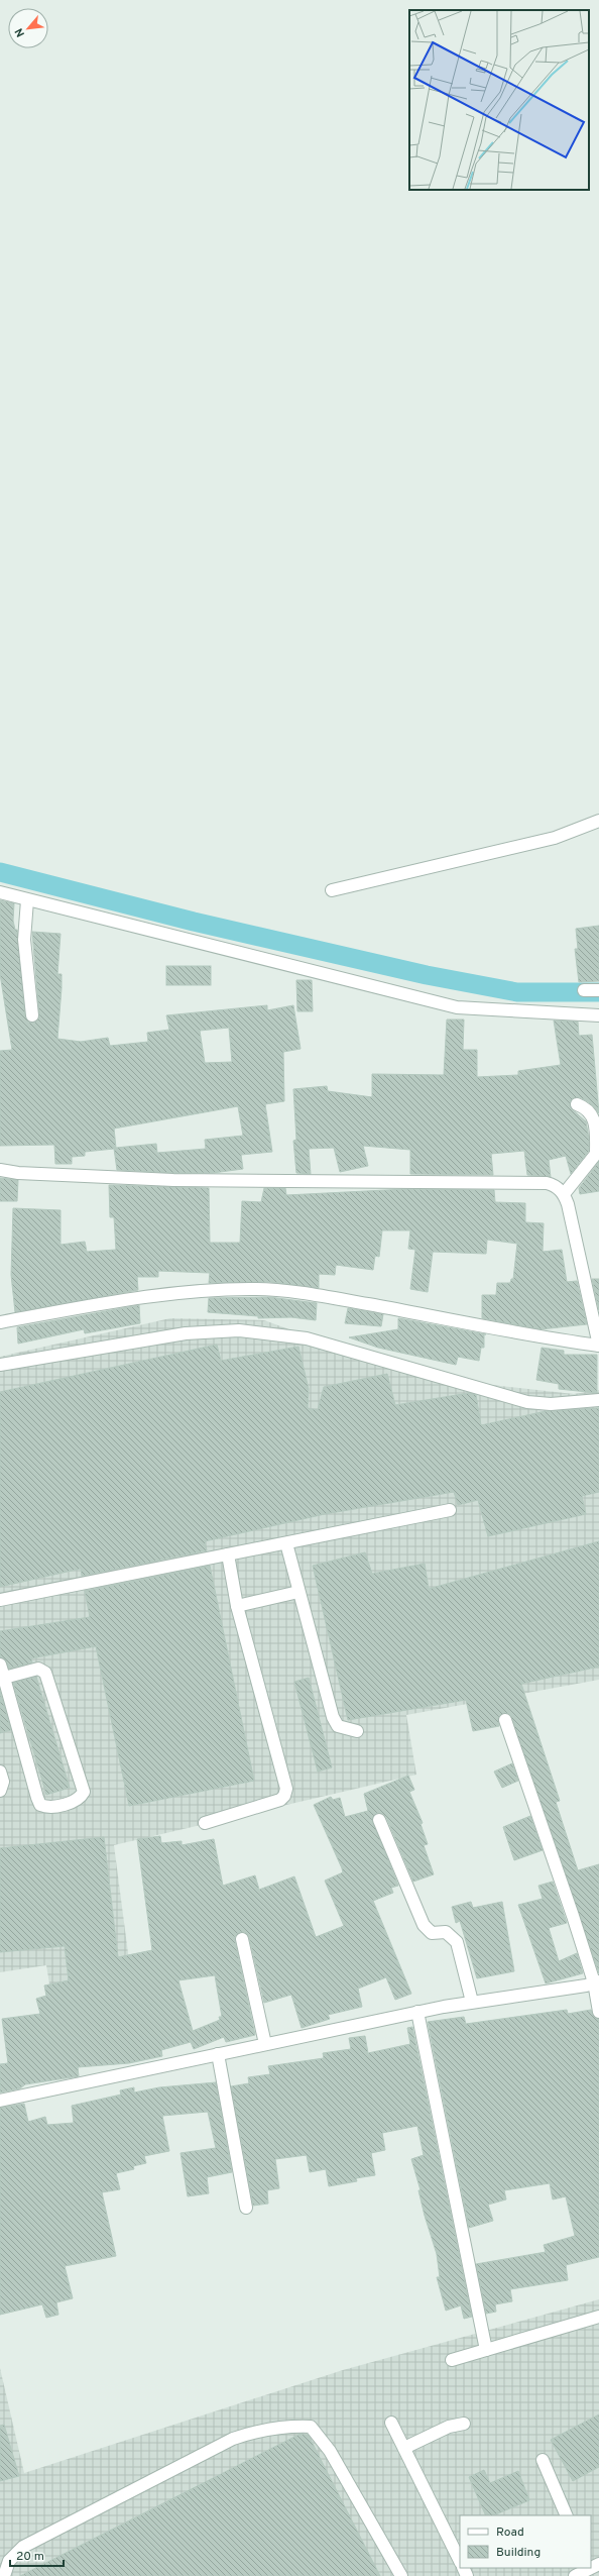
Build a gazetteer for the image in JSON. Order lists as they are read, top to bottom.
{
  "legend": ["Road", "Building"],
  "scale_bar": "20 m",
  "north": "bottom left"
}
